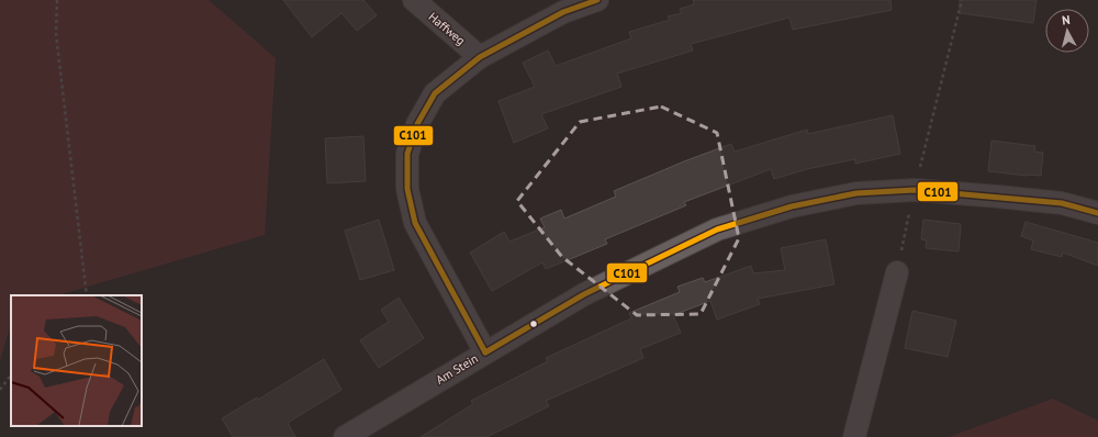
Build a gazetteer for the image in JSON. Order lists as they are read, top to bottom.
{
  "streets": {
    "street": ["Haffweg", "Am Stein"]
  },
  "lines": ["transit line C101"],
  "north": "top"
}
